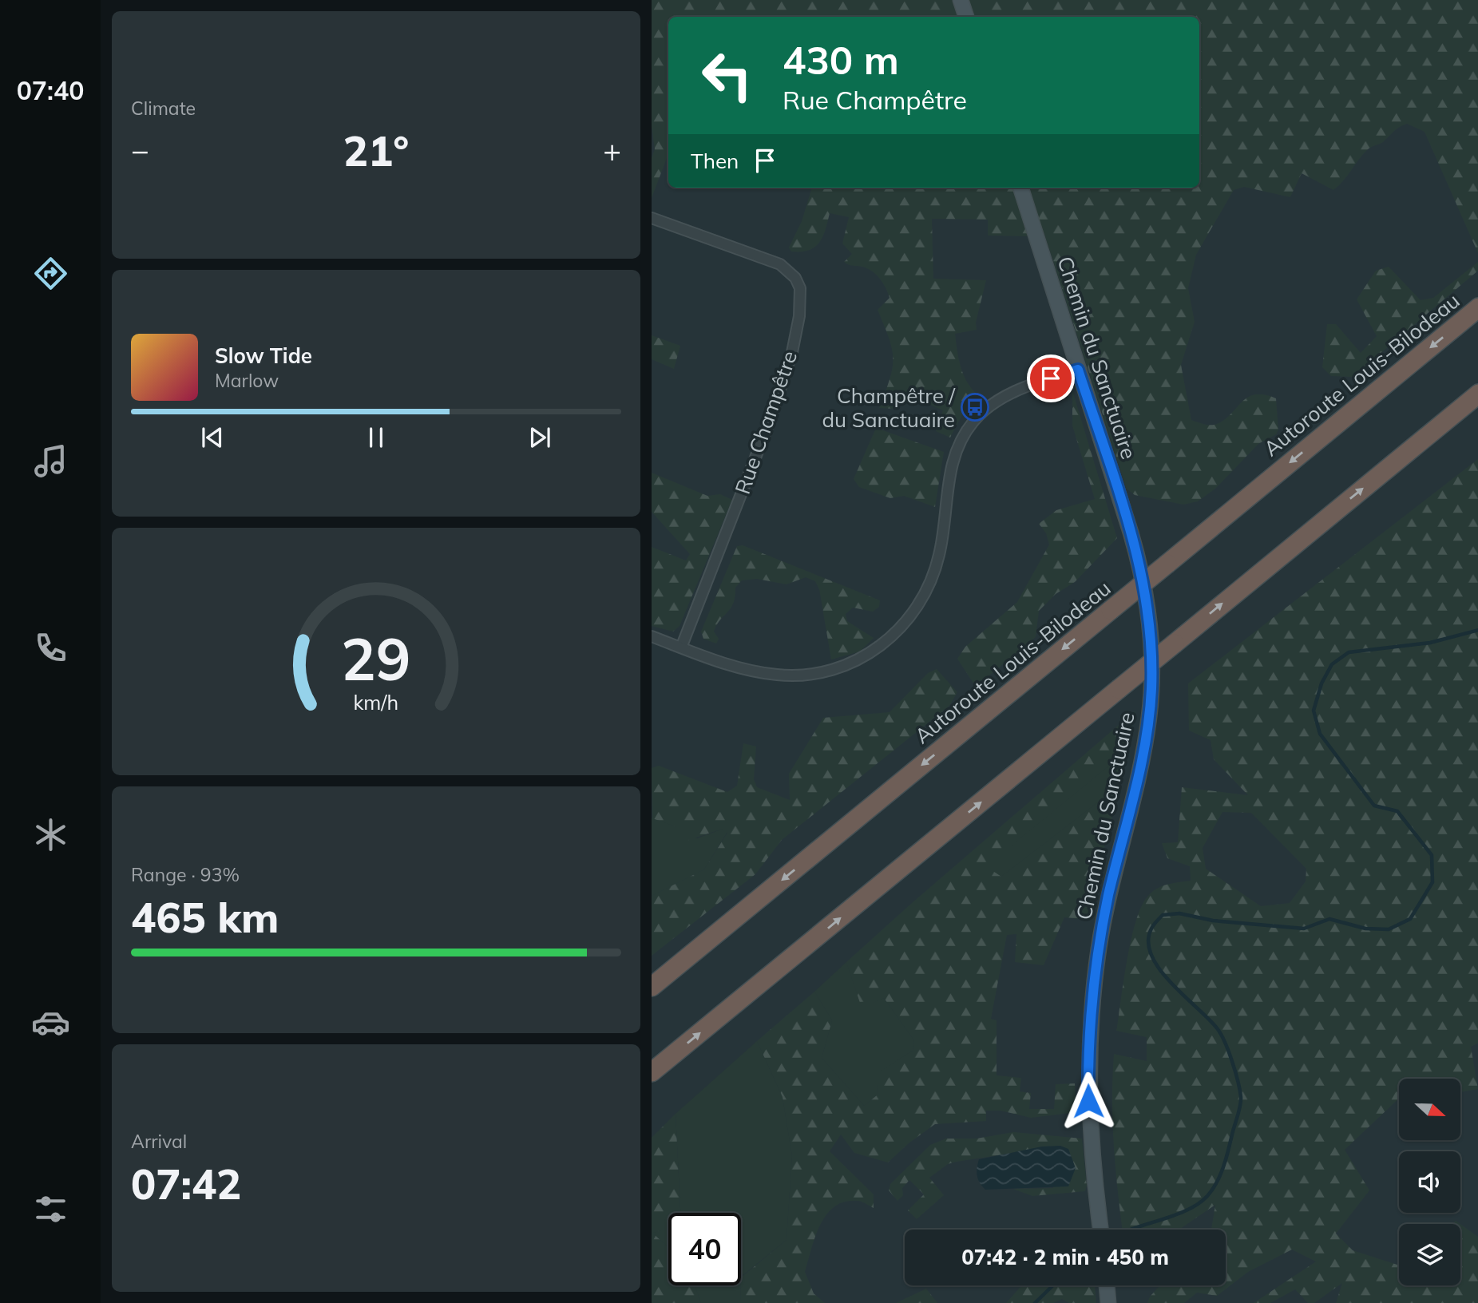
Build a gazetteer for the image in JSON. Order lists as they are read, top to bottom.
{
  "streets": {
    "highway": ["Autoroute Louis-Bilodeau"],
    "street": ["Chemin du Sanctuaire", "Rue Champêtre"]
  },
  "places": {
    "bus stop": ["Champêtre / du Sanctuaire"]
  },
  "north": "right",
  "page": {
    "tabs": "07:40",
    "tile": [
      "Climate",
      ["Range · 93%", "465 km"],
      ["Arrival", "07:42"]
    ],
    "turn": ["430 m", "Rue Champêtre"],
    "heat": ["−", "21°", "+"],
    "then": "Then",
    "song": ["Slow Tide", "Marlow"],
    "limit": "40",
    "trip": "07:42 · 2 min · 450 m",
    "gauge": ["29", "km/h"]
  }
}
